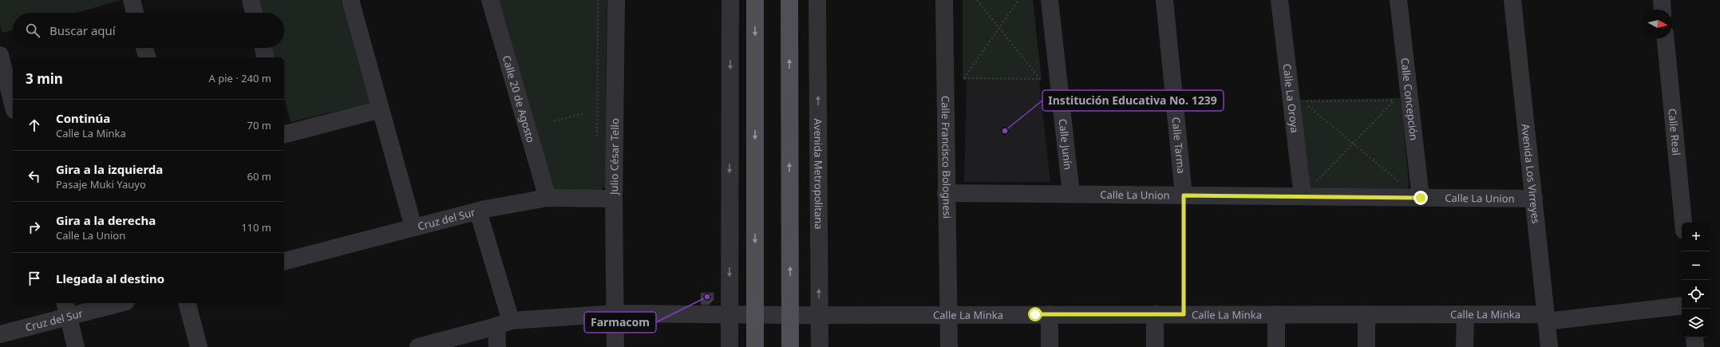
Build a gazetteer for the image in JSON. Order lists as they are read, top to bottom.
{
  "streets": {
    "street": [
      "Calle La Oroya",
      "Calle 20 de Agosto",
      "Calle Concepción",
      "Calle Real",
      "Calle Junín",
      "Calle Tarma",
      "Julio César Tello",
      "Calle Francisco Bolognesi",
      "Avenida Los Virreyes",
      "Avenida Metropolitana",
      "Calle La Union",
      "Cruz del Sur",
      "Calle La Minka"
    ]
  },
  "crossings": [
    ["Calle La Oroya", "Calle La Union"],
    ["Calle 20 de Agosto", "Cruz del Sur"],
    ["Calle Concepción", "Calle La Union"],
    ["Calle Junín", "Calle La Union"],
    ["Calle Tarma", "Calle La Union"],
    ["Julio César Tello", "Cruz del Sur"],
    ["Julio César Tello", "Calle La Minka"],
    ["Calle Francisco Bolognesi", "Calle La Union"],
    ["Calle Francisco Bolognesi", "Calle La Minka"],
    ["Avenida Los Virreyes", "Calle La Union"],
    ["Avenida Los Virreyes", "Calle La Minka"],
    ["Avenida Metropolitana", "Calle La Minka"]
  ],
  "places": ["Institución Educativa No. 1239", "Farmacom"],
  "north": "right",
  "page": {
    "search": "Buscar aquí",
    "heading": ["3 min", "A pie · 240 m"],
    "list": [
      ["Continúa", "Calle La Minka", "70 m"],
      ["Gira a la izquierda", "Pasaje Muki Yauyo", "60 m"],
      ["Gira a la derecha", "Calle La Union", "110 m"],
      "Llegada al destino"
    ],
    "map_buttons": ["+", "−"]
  }
}
